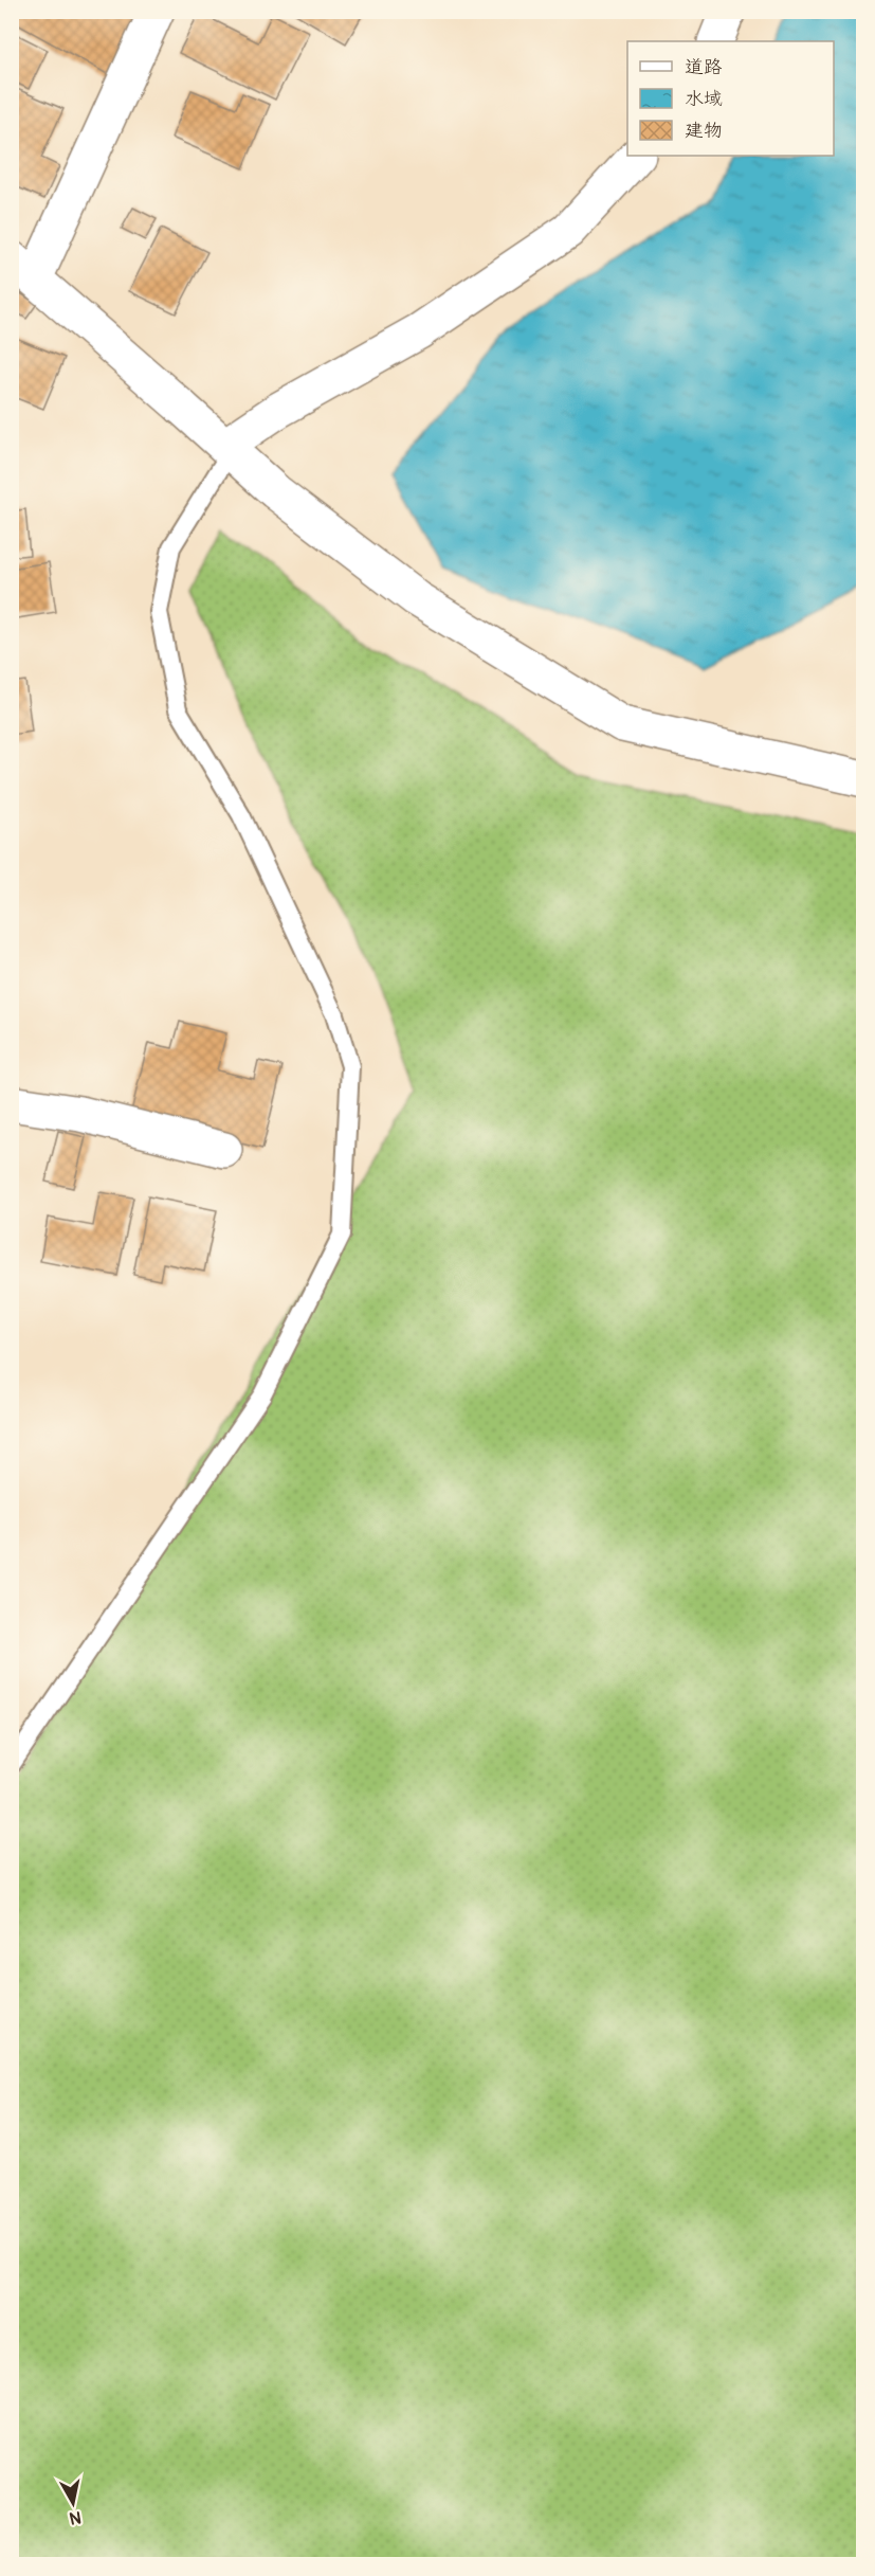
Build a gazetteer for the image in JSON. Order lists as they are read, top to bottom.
{
  "legend": ["道路", "水域", "建物"],
  "north": "bottom"
}
